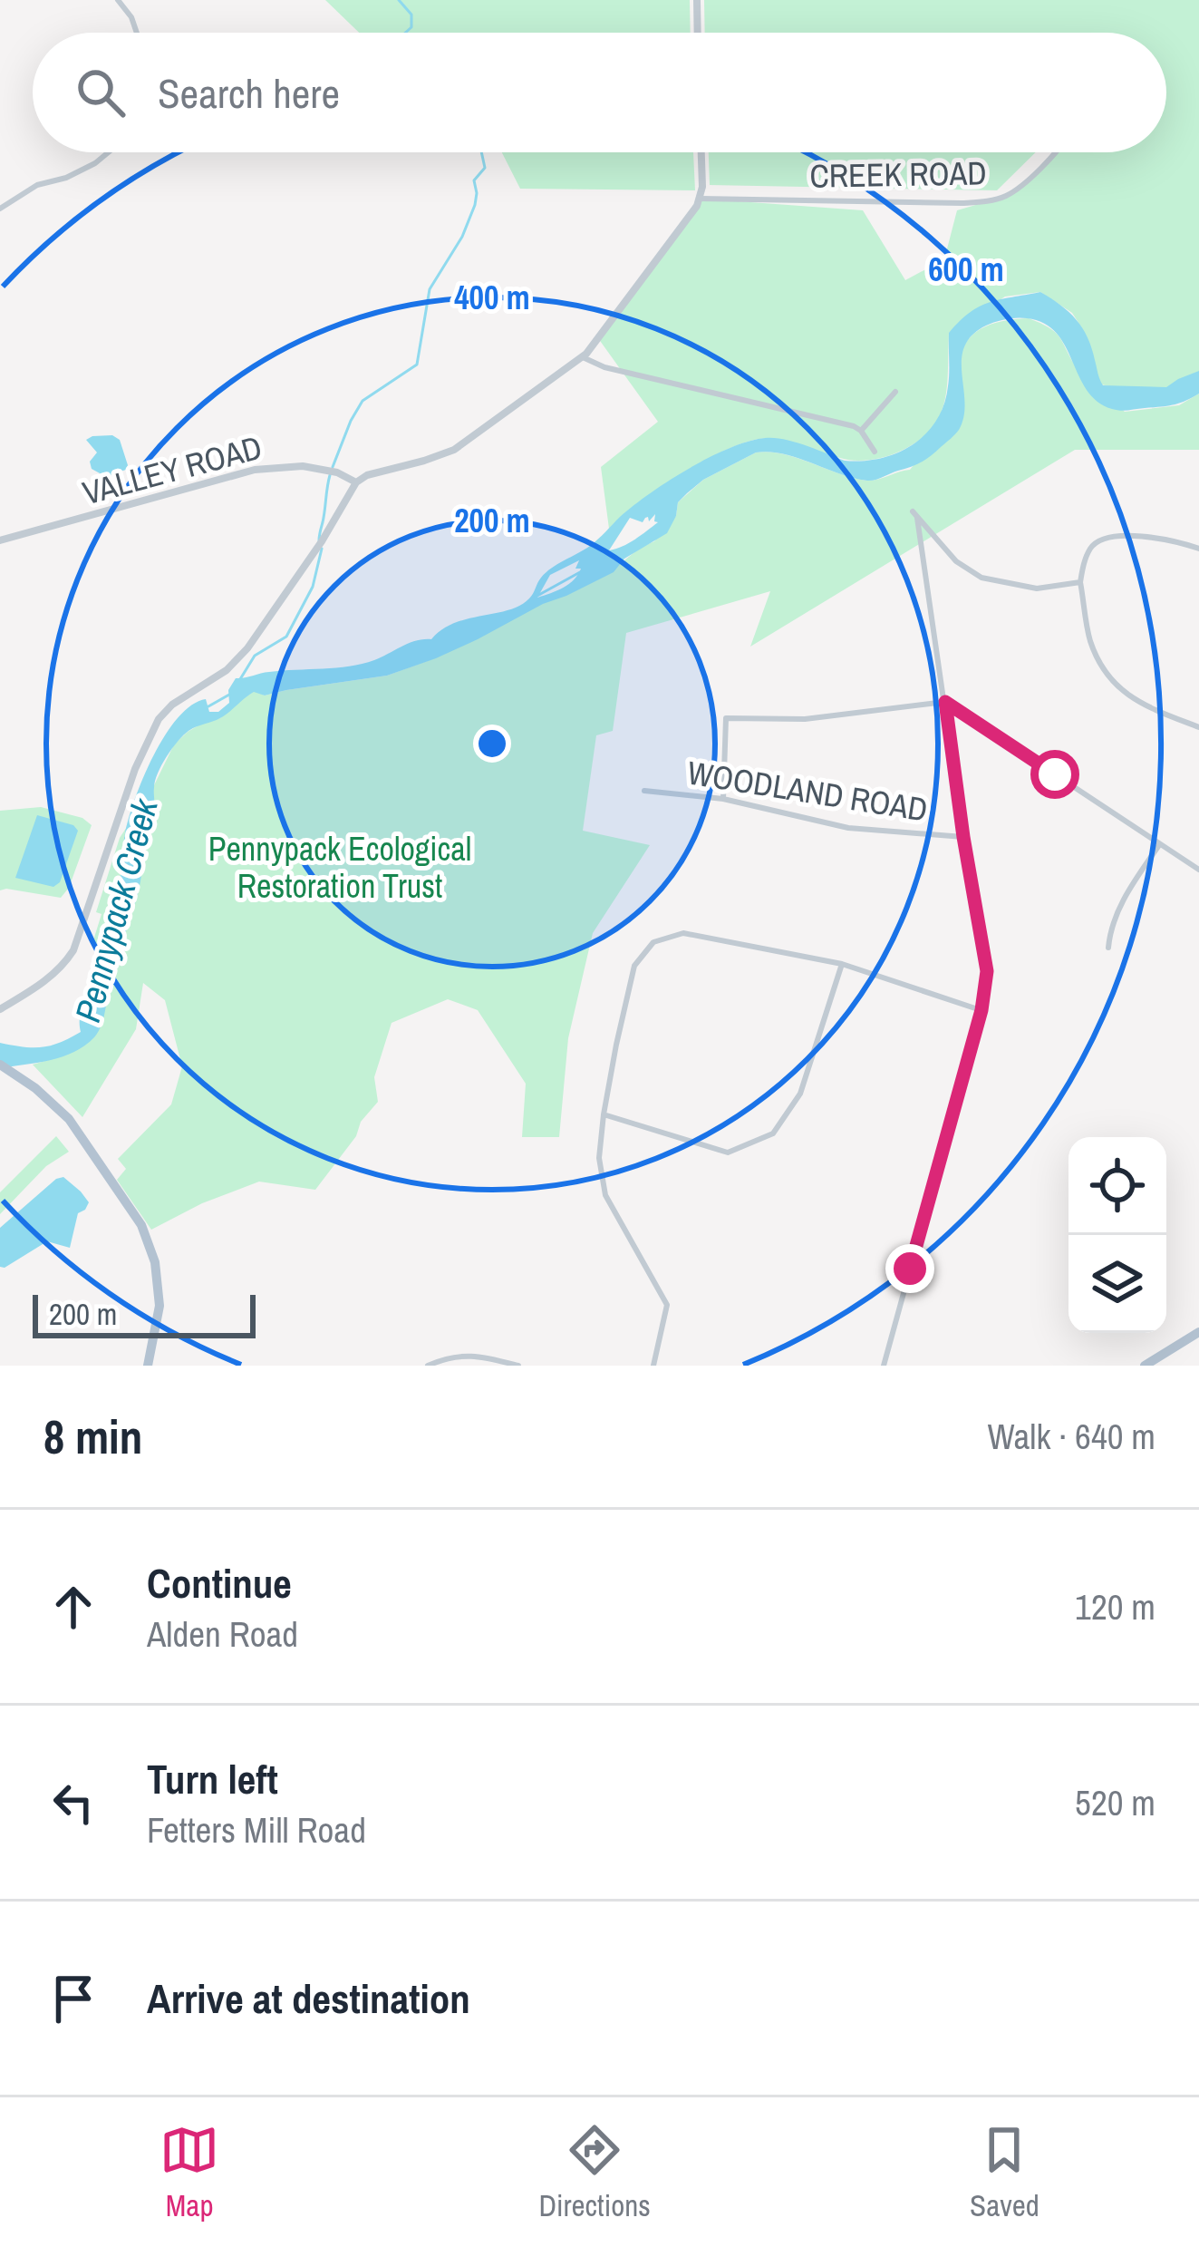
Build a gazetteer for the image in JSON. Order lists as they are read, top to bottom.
{
  "streets": {
    "street": ["CREEK ROAD", "VALLEY ROAD", "WOODLAND ROAD"]
  },
  "water": ["Pennypack Creek"],
  "parks": ["Pennypack Ecological Restoration Trust"],
  "scale_bar": "200 m",
  "page": {
    "search": "Search here",
    "scale": "200 m",
    "heading": ["8 min", "Walk · 640 m"],
    "list": [
      ["Continue", "Alden Road", "120 m"],
      ["Turn left", "Fetters Mill Road", "520 m"],
      "Arrive at destination"
    ],
    "nav": ["Map", "Directions", "Saved"]
  },
  "rings": ["600 m", "400 m", "200 m"]
}
